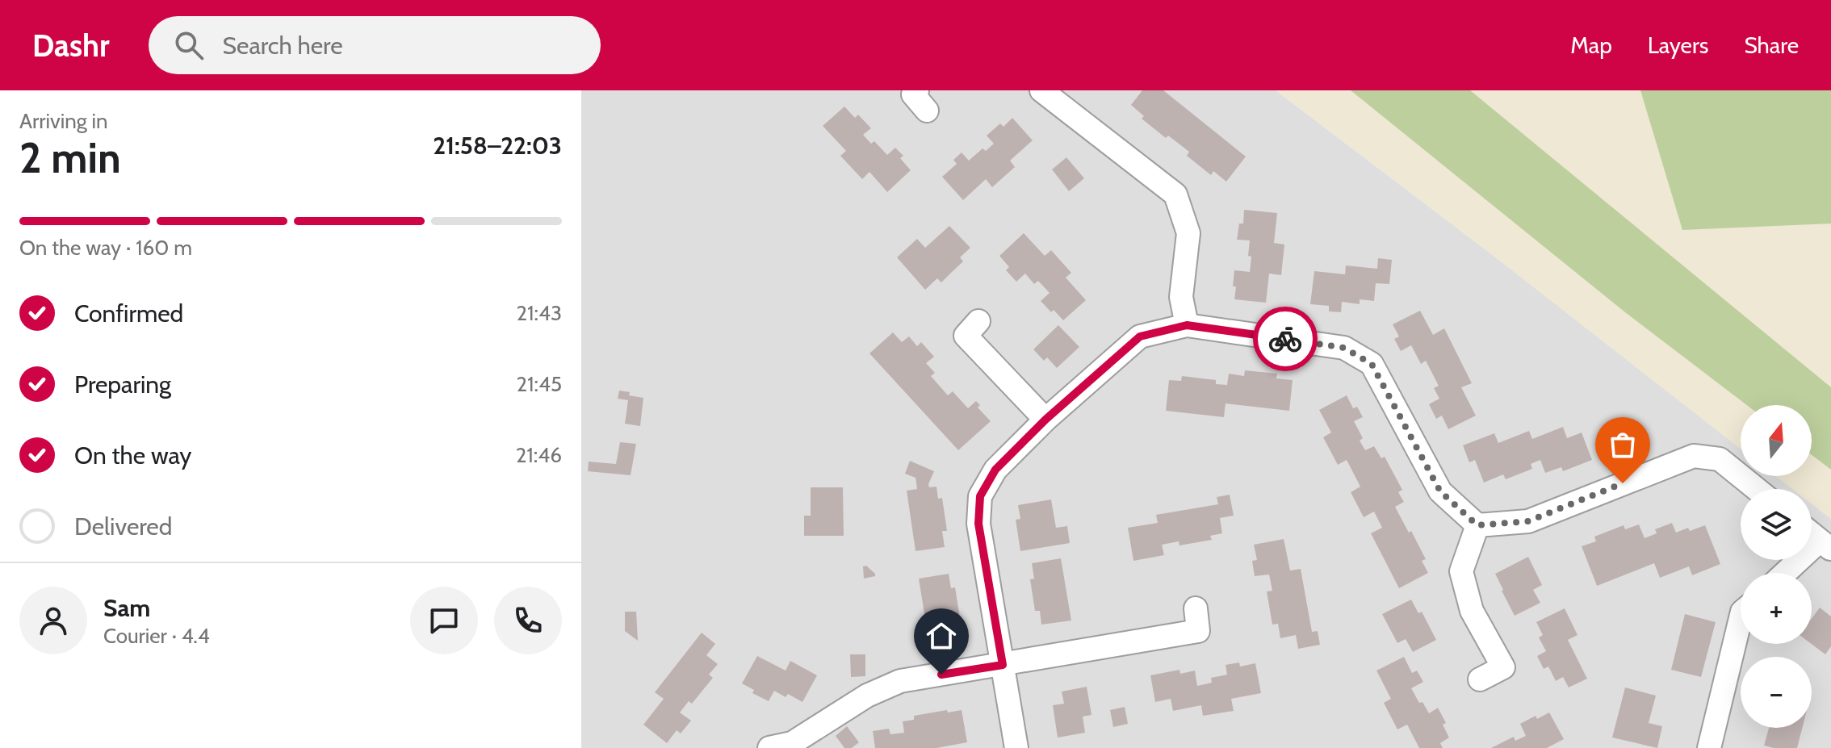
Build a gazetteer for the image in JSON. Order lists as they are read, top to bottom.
{
  "north": "top",
  "page": {
    "header": "Dashr",
    "search": "Search here",
    "nav": ["Map", "Layers", "Share"],
    "heading": ["2 min", "Arriving in", "21:58–22:03"],
    "panel": ["Sam", "Courier · 4.4"],
    "bar": "On the way · 160 m",
    "list": [
      ["Confirmed", "21:43"],
      ["Preparing", "21:45"],
      ["On the way", "21:46"],
      "Delivered"
    ],
    "map_buttons": ["+", "−"]
  }
}
